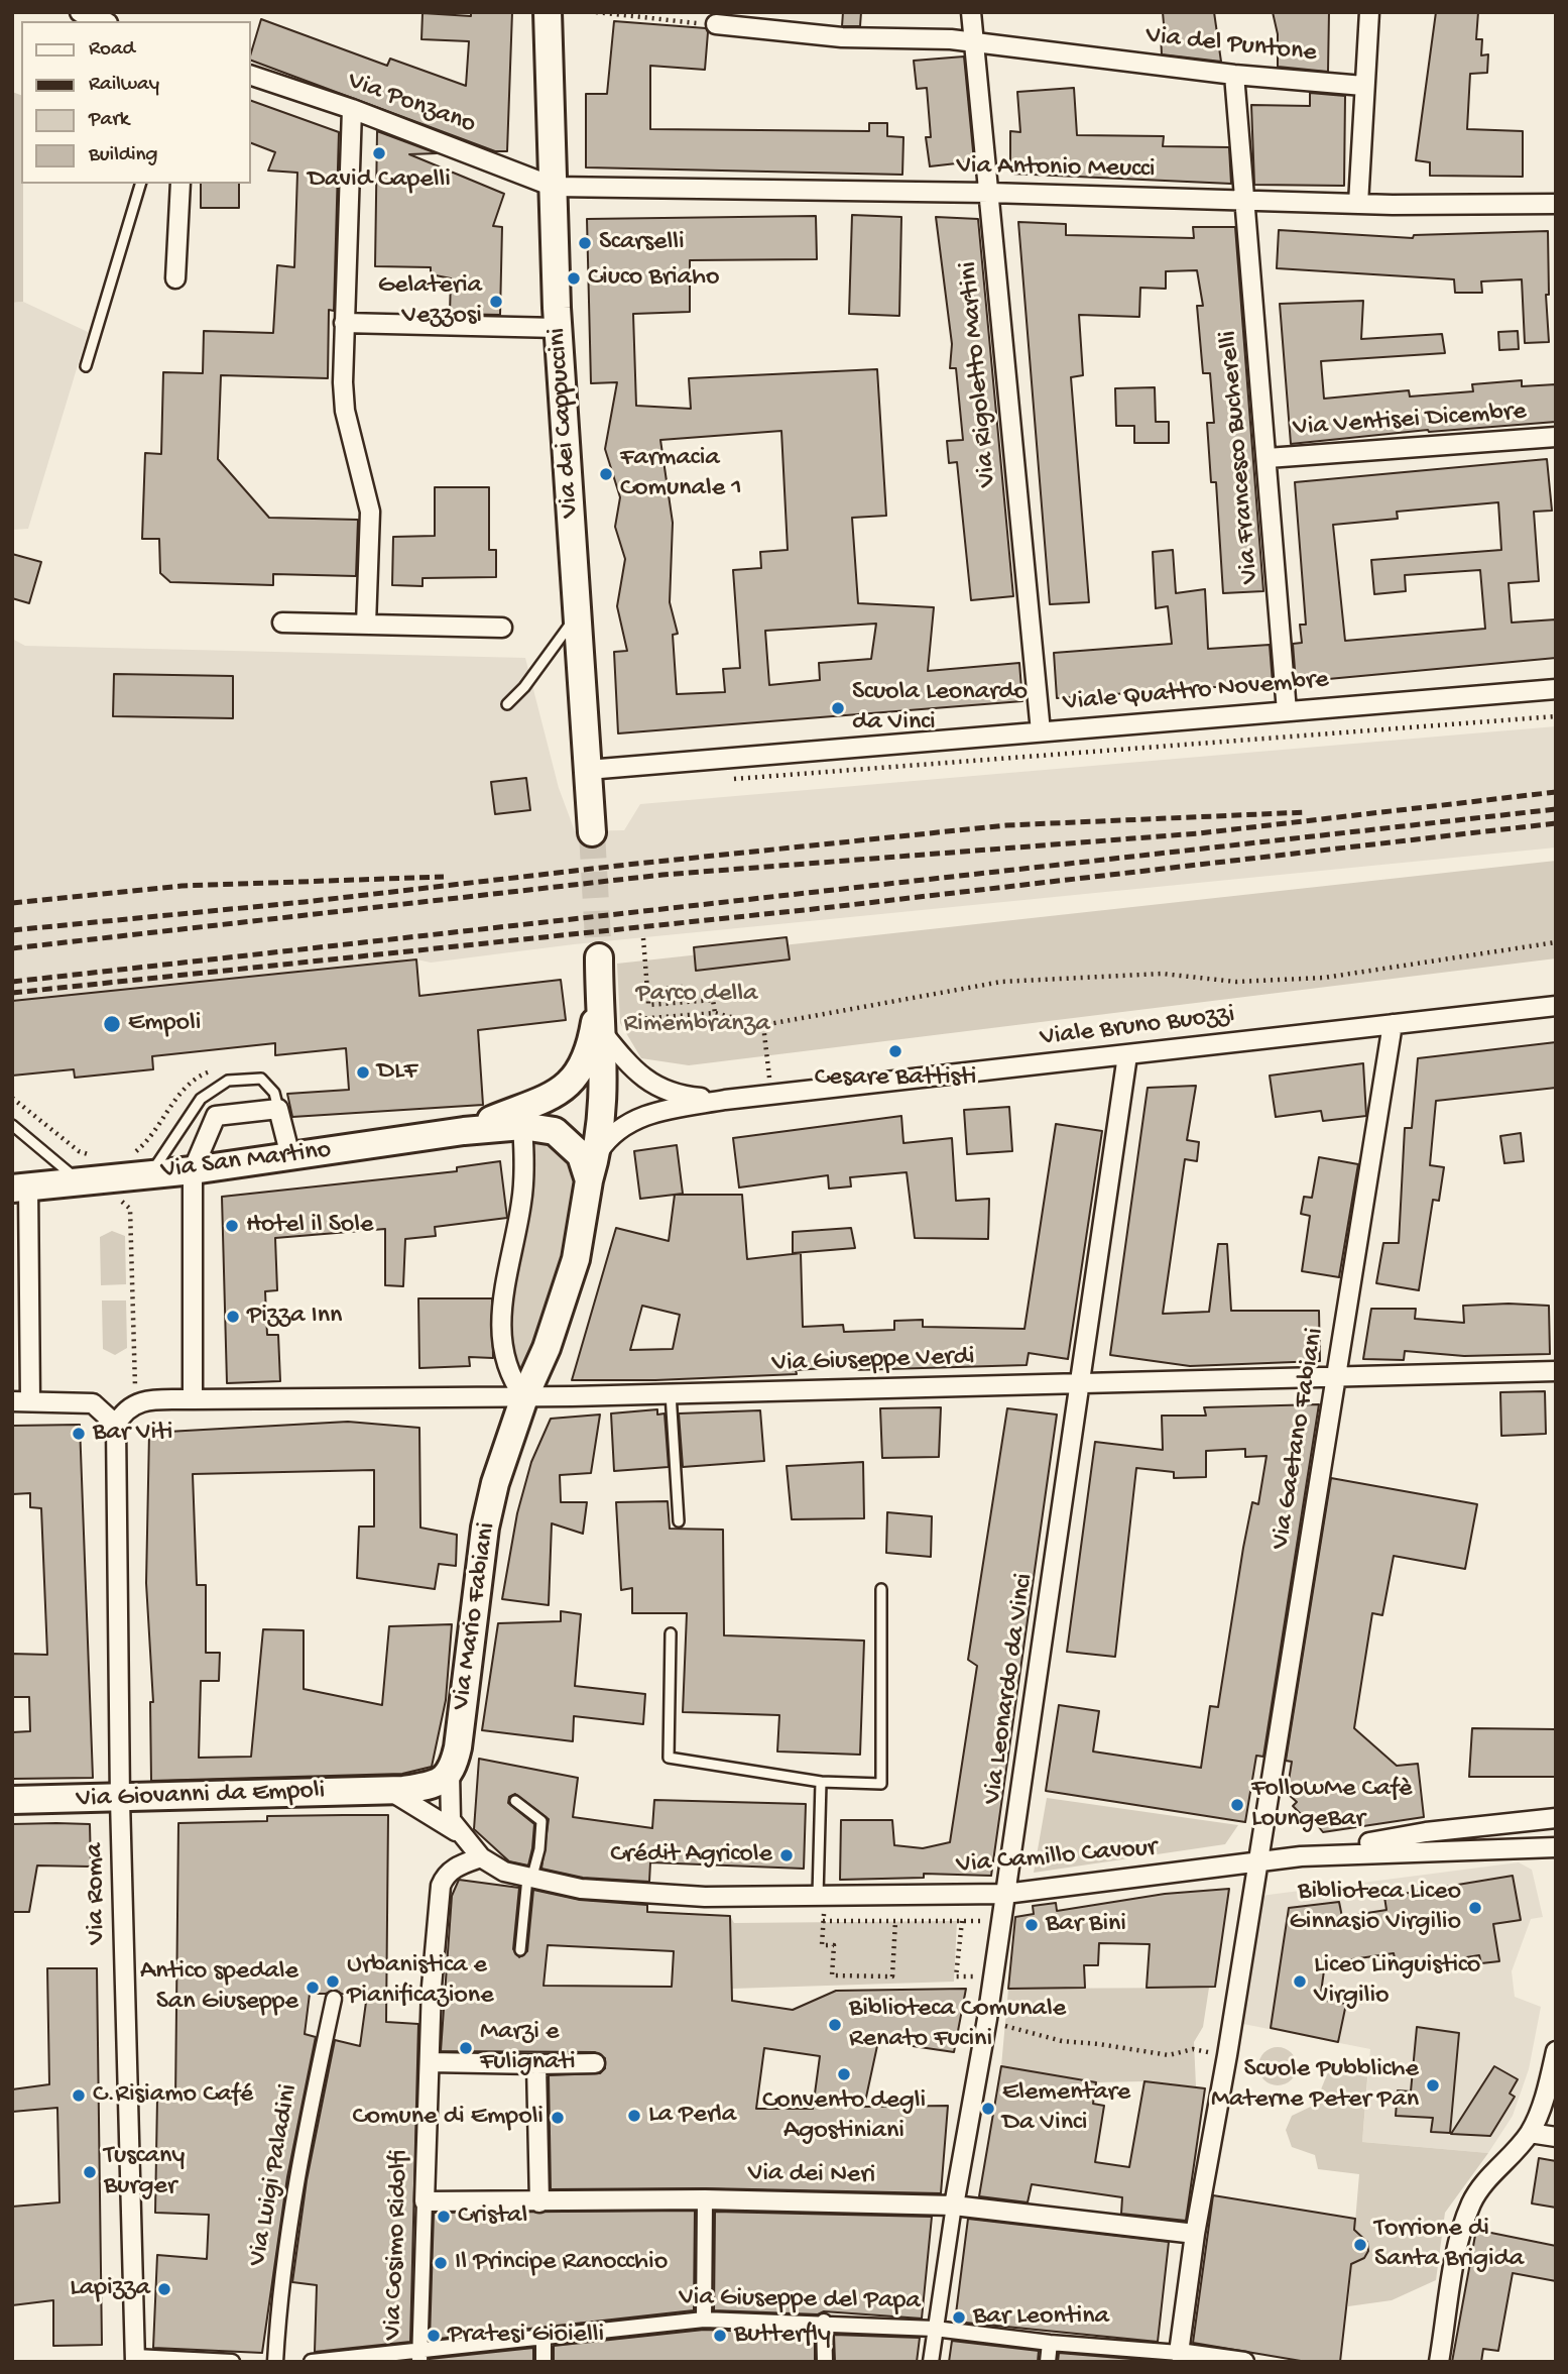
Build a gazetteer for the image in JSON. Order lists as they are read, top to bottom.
{
  "streets": {
    "main road": [
      "Via dei Cappuccini",
      "Via San Martino",
      "Via Mario Fabiani",
      "Via Giovanni da Empoli"
    ],
    "street": [
      "Via del Puntone",
      "Via Ponzano",
      "Via Antonio Meucci",
      "Via Rigoletto Martini",
      "Via Ventisei Dicembre",
      "Via Francesco Bucherelli",
      "Viale Quattro Novembre",
      "Viale Bruno Buozzi",
      "Via Giuseppe Verdi",
      "Via Gaetano Fabiani",
      "Via Leonardo da Vinci",
      "Via Camillo Cavour",
      "Via Roma",
      "Via Luigi Paladini",
      "Via dei Neri",
      "Via Cosimo Ridolfi",
      "Via Giuseppe del Papa"
    ]
  },
  "crossings": [
    ["Via del Puntone", "Via Rigoletto Martini"],
    ["Via del Puntone", "Via Francesco Bucherelli"],
    ["Via Ponzano", "Via Antonio Meucci"],
    ["Via Ponzano", "Via dei Cappuccini"],
    ["Via Antonio Meucci", "Via Rigoletto Martini"],
    ["Via Antonio Meucci", "Via dei Cappuccini"],
    ["Via Antonio Meucci", "Via Francesco Bucherelli"],
    ["Via Rigoletto Martini", "Viale Quattro Novembre"],
    ["Via Ventisei Dicembre", "Via Francesco Bucherelli"],
    ["Via dei Cappuccini", "Viale Quattro Novembre"],
    ["Via Francesco Bucherelli", "Viale Quattro Novembre"],
    ["Viale Bruno Buozzi", "Via Gaetano Fabiani"],
    ["Viale Bruno Buozzi", "Via Mario Fabiani"],
    ["Viale Bruno Buozzi", "Via Leonardo da Vinci"],
    ["Via Giuseppe Verdi", "Via Gaetano Fabiani"],
    ["Via Giuseppe Verdi", "Via Mario Fabiani"],
    ["Via Giuseppe Verdi", "Via Leonardo da Vinci"],
    ["Via Giuseppe Verdi", "Via Roma"],
    ["Via Gaetano Fabiani", "Via Camillo Cavour"],
    ["Via Gaetano Fabiani", "Via dei Neri"],
    ["Via Gaetano Fabiani", "Via Giuseppe del Papa"],
    ["Via Mario Fabiani", "Via Giovanni da Empoli"],
    ["Via Mario Fabiani", "Via Camillo Cavour"],
    ["Via Leonardo da Vinci", "Via Camillo Cavour"],
    ["Via Leonardo da Vinci", "Via dei Neri"],
    ["Via Leonardo da Vinci", "Via Giuseppe del Papa"],
    ["Via Giovanni da Empoli", "Via Roma"],
    ["Via Camillo Cavour", "Via Cosimo Ridolfi"],
    ["Via dei Neri", "Via Cosimo Ridolfi"],
    ["Via Cosimo Ridolfi", "Via Giuseppe del Papa"]
  ],
  "parks": ["Parco della Rimembranza"],
  "places": [
    "David Capelli",
    "Scarselli",
    "Ciuco Briaho",
    "Gelateria Vezzosi",
    "Farmacia Comunale 1",
    "Scuola Leonardo da Vinci",
    "Empoli",
    "Cesare Battisti",
    "DLF",
    "Hotel il Sole",
    "Pizza Inn",
    "Bar Viti",
    "FollowMe Cafè LoungeBar",
    "Crédit Agricole",
    "Biblioteca Liceo Ginnasio Virgilio",
    "Bar Bini",
    "Urbanistica e Pianificazione",
    "Liceo Linguistico Virgilio",
    "Antico spedale San Giuseppe",
    "Biblioteca Comunale Renato Fucini",
    "Marzi e Fulignati",
    "Convento degli Agostiniani",
    "Scuole Pubbliche Materne Peter Pan",
    "C.Risiamo Café",
    "Elementare Da Vinci",
    "La Perla",
    "Comune di Empoli",
    "Tuscany Burger",
    "Cristal",
    "Torrione di Santa Brigida",
    "Il Principe Ranocchio",
    "Lapizza",
    "Bar Leontina",
    "Pratesi Gioielli",
    "Butterfly"
  ],
  "legend": [
    "Road",
    "Railway",
    "Park",
    "Building"
  ]
}
